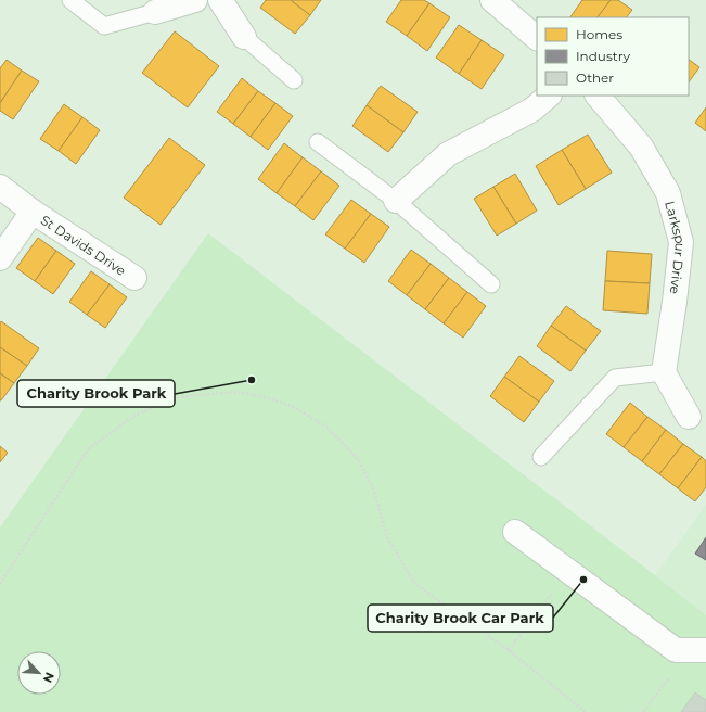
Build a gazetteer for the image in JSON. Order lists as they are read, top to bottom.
{
  "streets": {
    "street": ["St Davids Drive", "Larkspur Drive"]
  },
  "places": ["Charity Brook Park", "Charity Brook Car Park"],
  "legend": ["Homes", "Industry", "Other"],
  "north": "bottom right"
}
